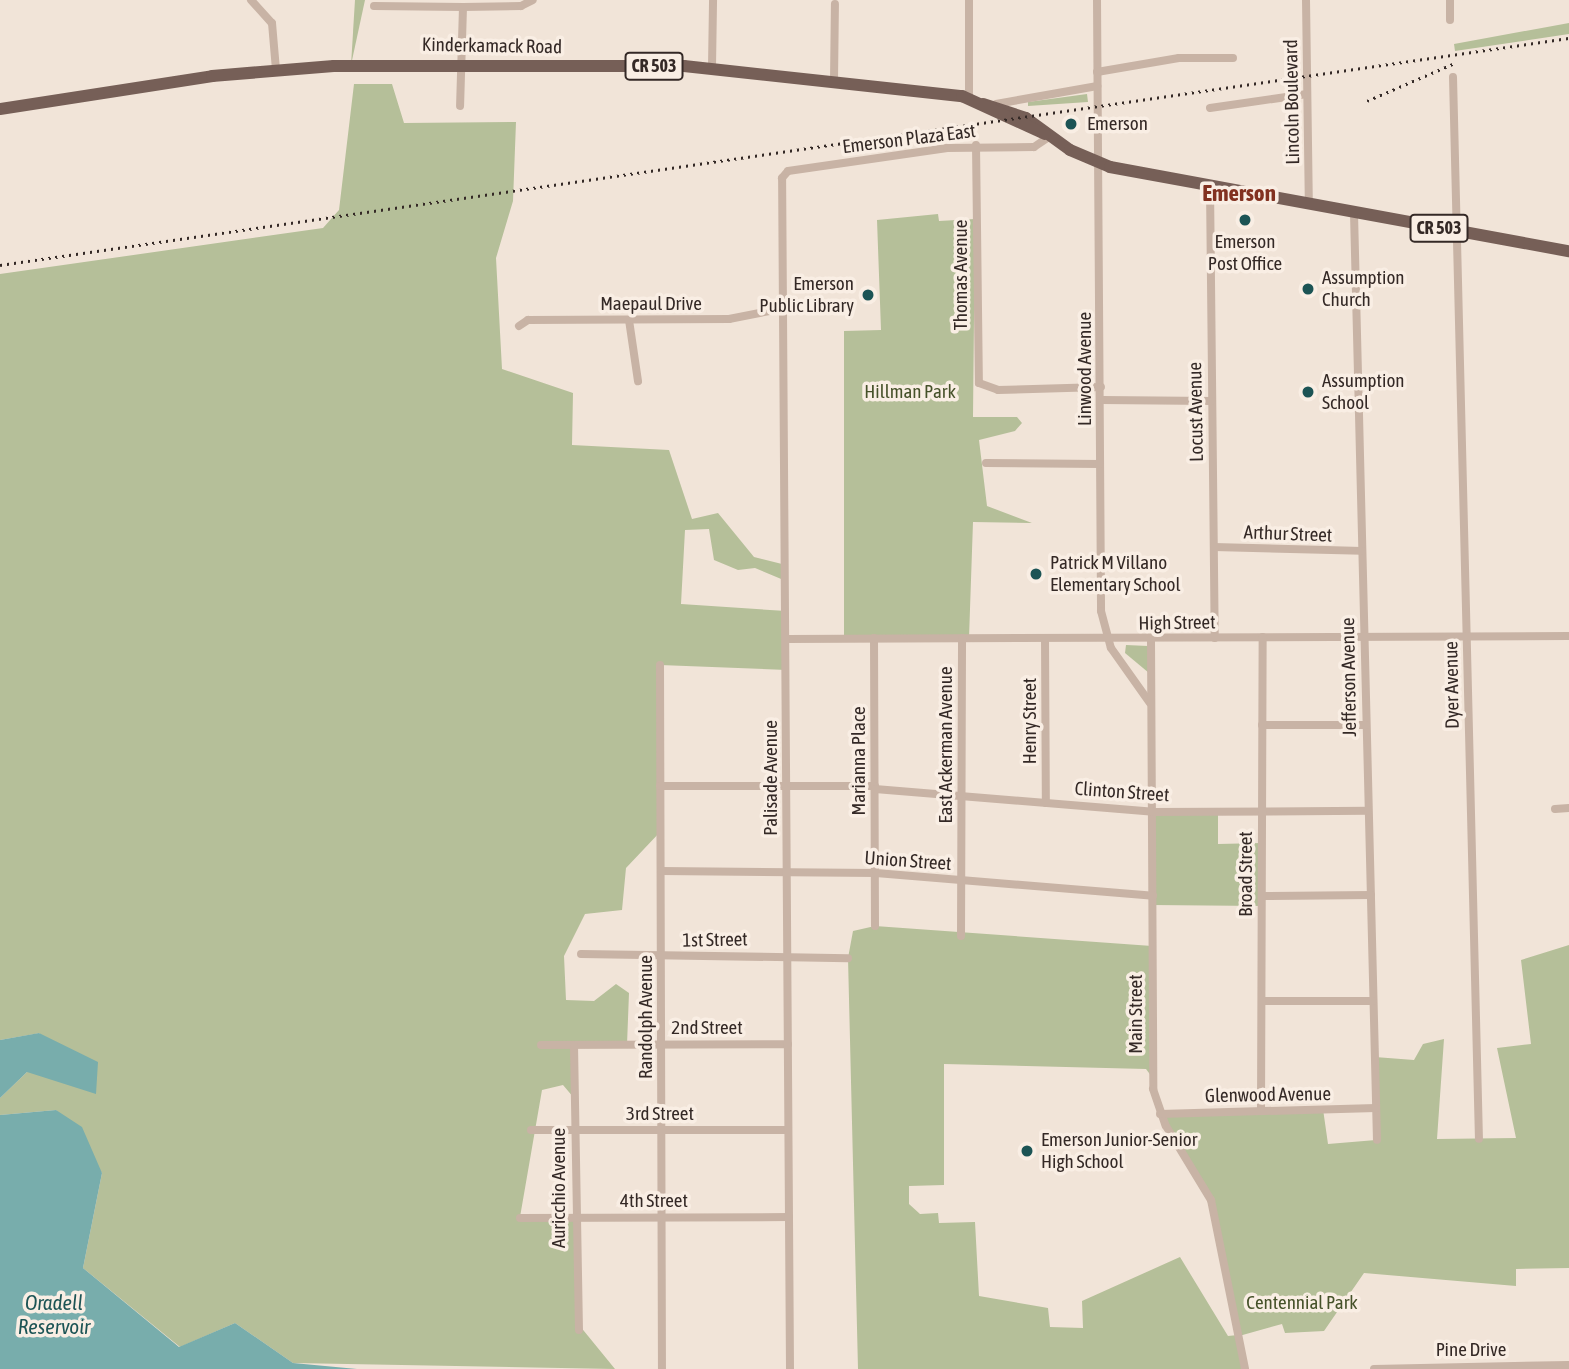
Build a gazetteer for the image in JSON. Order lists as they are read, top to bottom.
{
  "streets": {
    "main road": ["Kinderkamack Road", "CR 503"],
    "street": [
      "Lincoln Boulevard",
      "Emerson Plaza East",
      "Thomas Avenue",
      "Maepaul Drive",
      "Linwood Avenue",
      "Locust Avenue",
      "Arthur Street",
      "High Street",
      "Jefferson Avenue",
      "Dyer Avenue",
      "Henry Street",
      "East Ackerman Avenue",
      "Marianna Place",
      "Palisade Avenue",
      "Clinton Street",
      "Union Street",
      "Broad Street",
      "1st Street",
      "Main Street",
      "Randolph Avenue",
      "2nd Street",
      "Glenwood Avenue",
      "3rd Street",
      "Auricchio Avenue",
      "4th Street",
      "Pine Drive"
    ]
  },
  "crossings": [
    ["Kinderkamack Road", "Lincoln Boulevard"],
    ["Kinderkamack Road", "Emerson Plaza East"],
    ["Kinderkamack Road", "Linwood Avenue"],
    ["Kinderkamack Road", "Locust Avenue"],
    ["Kinderkamack Road", "Jefferson Avenue"],
    ["Kinderkamack Road", "Dyer Avenue"],
    ["Emerson Plaza East", "Thomas Avenue"],
    ["Emerson Plaza East", "Palisade Avenue"],
    ["Thomas Avenue", "Linwood Avenue"],
    ["Maepaul Drive", "Palisade Avenue"],
    ["Linwood Avenue", "High Street"],
    ["Linwood Avenue", "Main Street"],
    ["Locust Avenue", "Arthur Street"],
    ["Locust Avenue", "High Street"],
    ["Arthur Street", "Jefferson Avenue"],
    ["High Street", "Jefferson Avenue"],
    ["High Street", "Dyer Avenue"],
    ["High Street", "Henry Street"],
    ["High Street", "East Ackerman Avenue"],
    ["High Street", "Marianna Place"],
    ["High Street", "Palisade Avenue"],
    ["High Street", "Broad Street"],
    ["High Street", "Main Street"],
    ["Jefferson Avenue", "Clinton Street"],
    ["Jefferson Avenue", "Glenwood Avenue"],
    ["Henry Street", "Clinton Street"],
    ["East Ackerman Avenue", "Clinton Street"],
    ["East Ackerman Avenue", "Union Street"],
    ["Marianna Place", "Clinton Street"],
    ["Marianna Place", "Union Street"],
    ["Palisade Avenue", "Clinton Street"],
    ["Palisade Avenue", "Union Street"],
    ["Palisade Avenue", "1st Street"],
    ["Palisade Avenue", "2nd Street"],
    ["Palisade Avenue", "3rd Street"],
    ["Palisade Avenue", "4th Street"],
    ["Clinton Street", "Broad Street"],
    ["Clinton Street", "Main Street"],
    ["Clinton Street", "Randolph Avenue"],
    ["Union Street", "Main Street"],
    ["Union Street", "Randolph Avenue"],
    ["Broad Street", "Glenwood Avenue"],
    ["1st Street", "Randolph Avenue"],
    ["Main Street", "Glenwood Avenue"],
    ["Randolph Avenue", "2nd Street"],
    ["Randolph Avenue", "3rd Street"],
    ["Randolph Avenue", "4th Street"],
    ["2nd Street", "Auricchio Avenue"],
    ["3rd Street", "Auricchio Avenue"],
    ["Auricchio Avenue", "4th Street"]
  ],
  "districts": ["Emerson"],
  "water": ["Oradell Reservoir"],
  "parks": ["Hillman Park", "Centennial Park"],
  "places": [
    "Emerson",
    "Emerson Post Office",
    "Assumption Church",
    "Emerson Public Library",
    "Assumption School",
    "Patrick M Villano Elementary School",
    "Emerson Junior-Senior High School"
  ]
}
